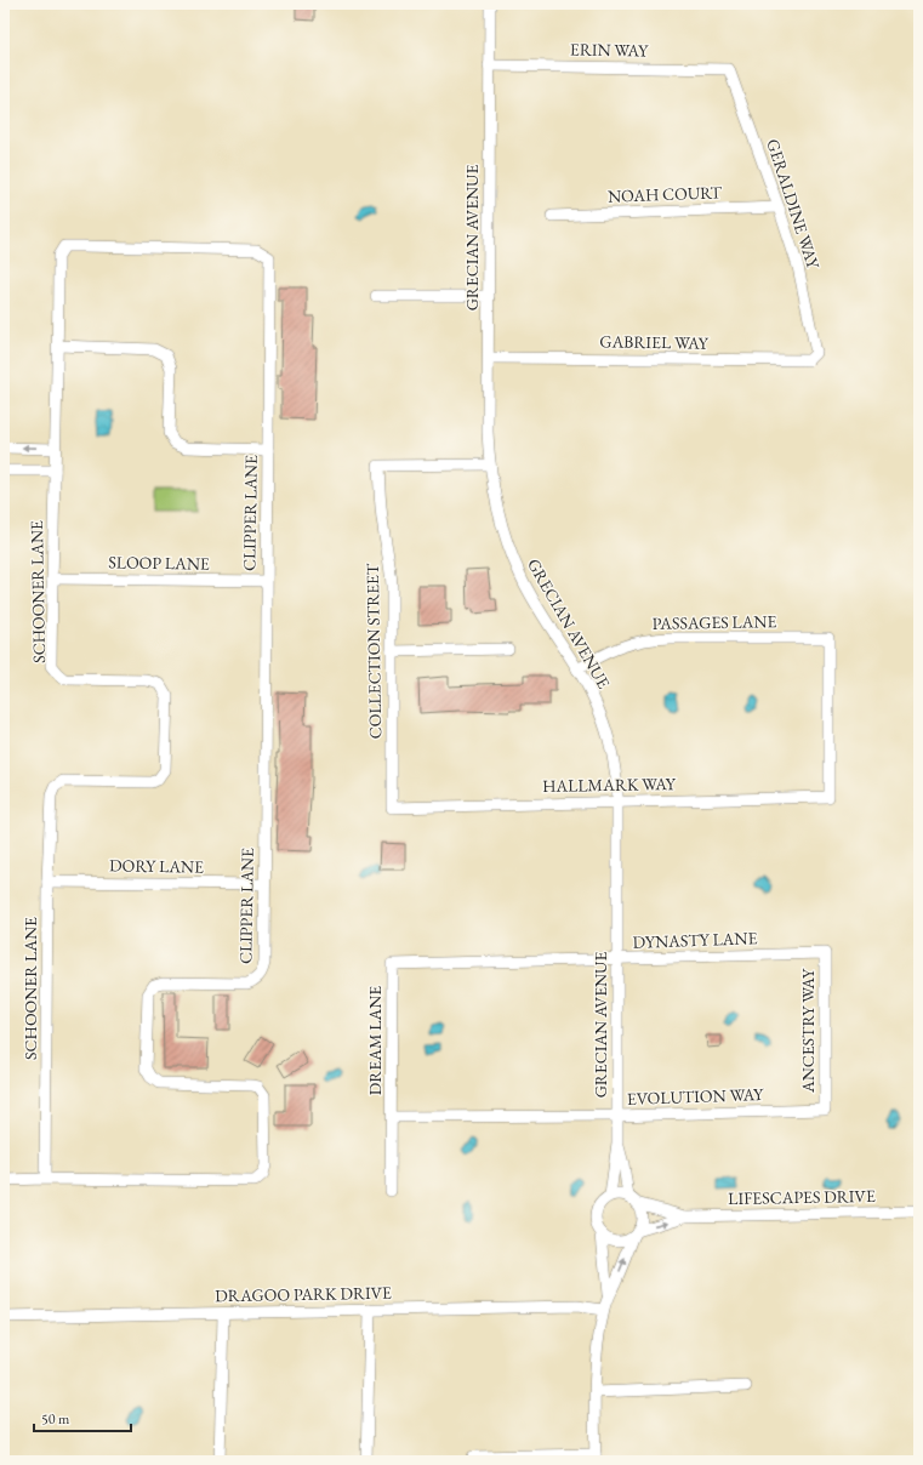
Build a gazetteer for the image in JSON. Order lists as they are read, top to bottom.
{
  "streets": {
    "street": [
      "ERIN WAY",
      "NOAH COURT",
      "GERALDINE WAY",
      "GRECIAN AVENUE",
      "GABRIEL WAY",
      "CLIPPER LANE",
      "SLOOP LANE",
      "SCHOONER LANE",
      "PASSAGES LANE",
      "COLLECTION STREET",
      "HALLMARK WAY",
      "DORY LANE",
      "DYNASTY LANE",
      "ANCESTRY WAY",
      "DREAM LANE",
      "EVOLUTION WAY",
      "LIFESCAPES DRIVE",
      "DRAGOO PARK DRIVE"
    ]
  },
  "crossings": [
    ["ERIN WAY", "GERALDINE WAY"],
    ["ERIN WAY", "GRECIAN AVENUE"],
    ["NOAH COURT", "GERALDINE WAY"],
    ["GERALDINE WAY", "GABRIEL WAY"],
    ["GRECIAN AVENUE", "GABRIEL WAY"],
    ["GRECIAN AVENUE", "PASSAGES LANE"],
    ["GRECIAN AVENUE", "COLLECTION STREET"],
    ["GRECIAN AVENUE", "HALLMARK WAY"],
    ["GRECIAN AVENUE", "DYNASTY LANE"],
    ["GRECIAN AVENUE", "EVOLUTION WAY"],
    ["GRECIAN AVENUE", "LIFESCAPES DRIVE"],
    ["CLIPPER LANE", "SLOOP LANE"],
    ["CLIPPER LANE", "SCHOONER LANE"],
    ["CLIPPER LANE", "DORY LANE"],
    ["SLOOP LANE", "SCHOONER LANE"],
    ["SCHOONER LANE", "DORY LANE"],
    ["PASSAGES LANE", "HALLMARK WAY"],
    ["COLLECTION STREET", "HALLMARK WAY"],
    ["DYNASTY LANE", "ANCESTRY WAY"],
    ["DYNASTY LANE", "DREAM LANE"],
    ["ANCESTRY WAY", "EVOLUTION WAY"],
    ["DREAM LANE", "EVOLUTION WAY"]
  ],
  "scale_bar": "50 m"
}
